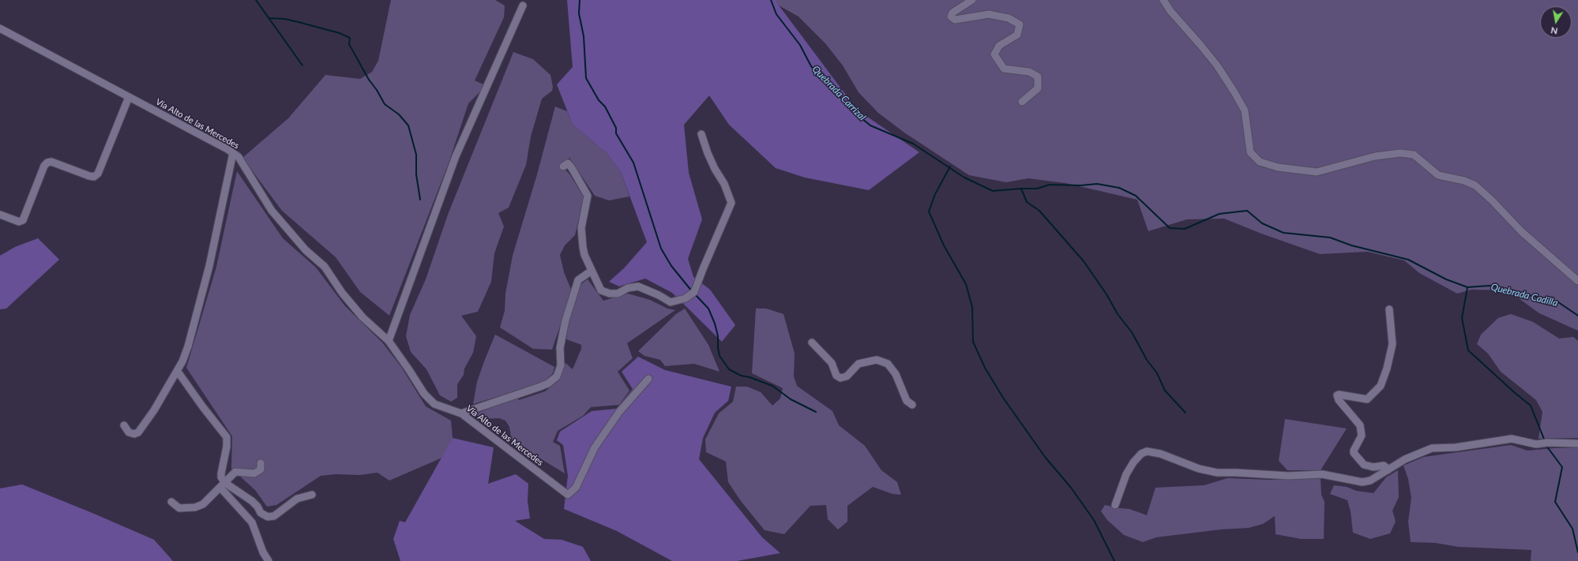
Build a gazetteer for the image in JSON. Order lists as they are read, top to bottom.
{
  "streets": {
    "street": ["Vía Alto de las Mercedes"]
  },
  "water": ["Quebrada Carrizal", "Quebrada Cadilla"],
  "north": "bottom"
}
